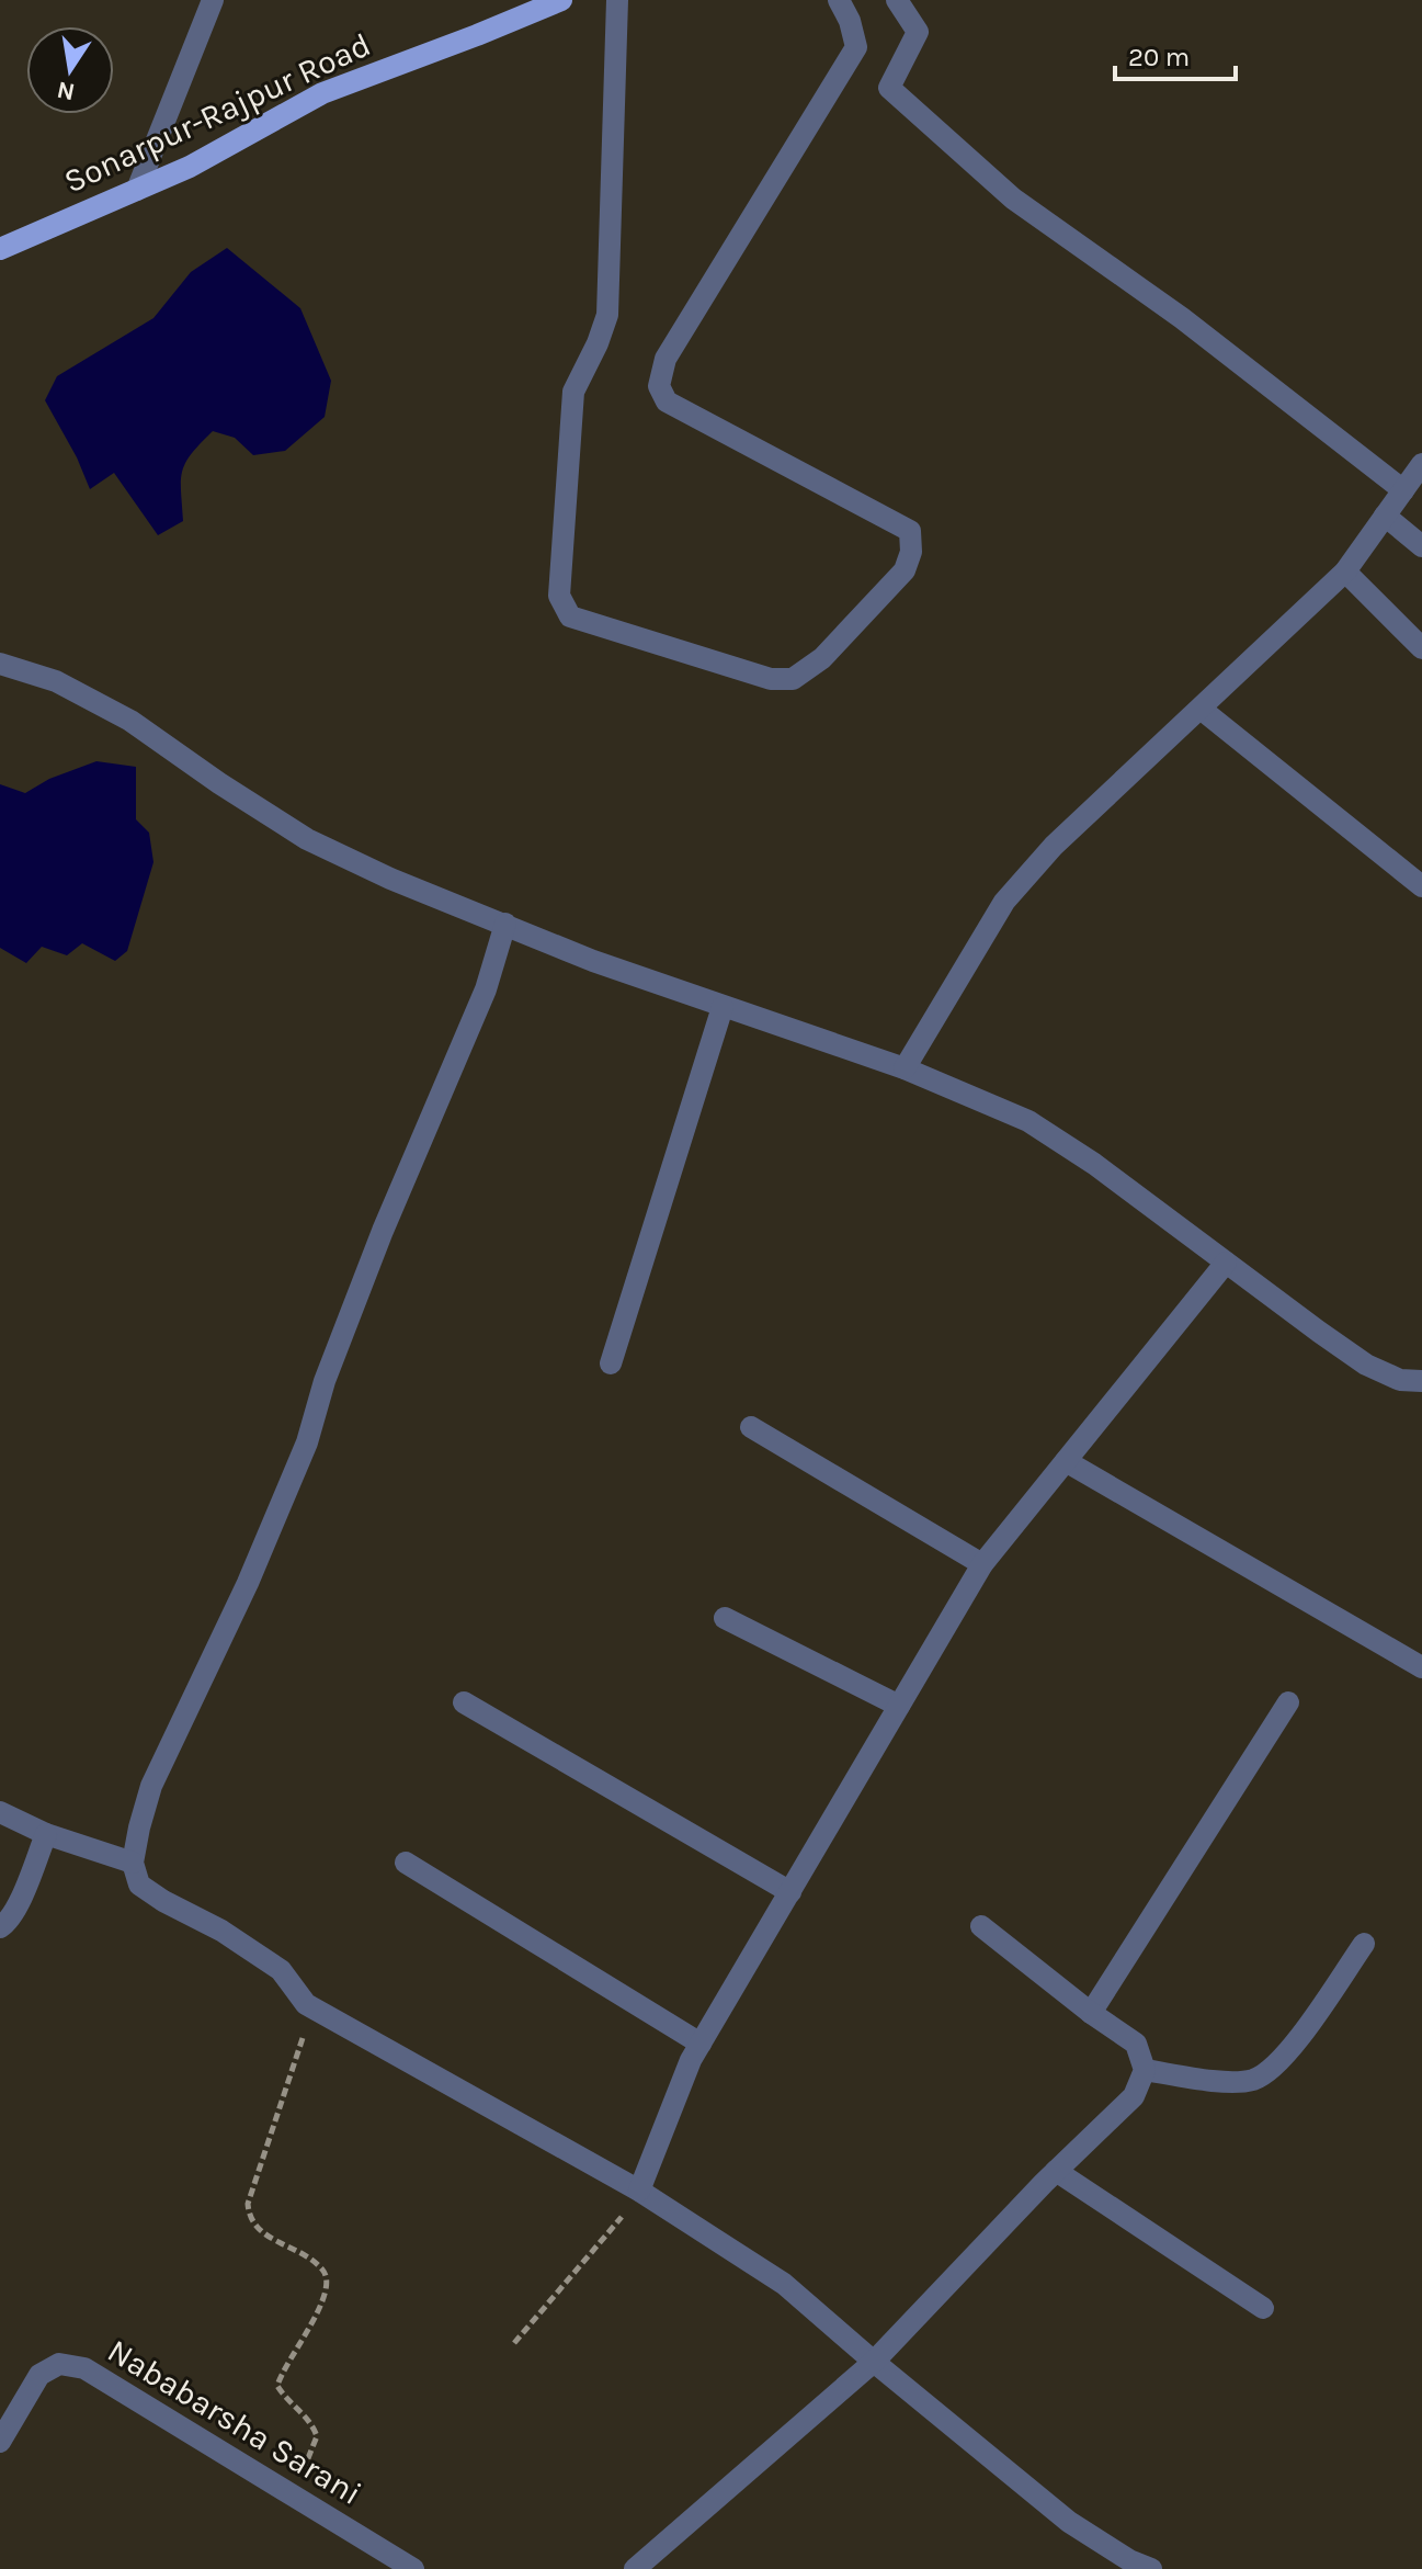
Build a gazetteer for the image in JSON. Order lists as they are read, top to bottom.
{
  "streets": {
    "main road": ["Sonarpur-Rajpur Road"],
    "street": ["Nababarsha Sarani"]
  },
  "scale_bar": "20 m",
  "north": "bottom"
}
